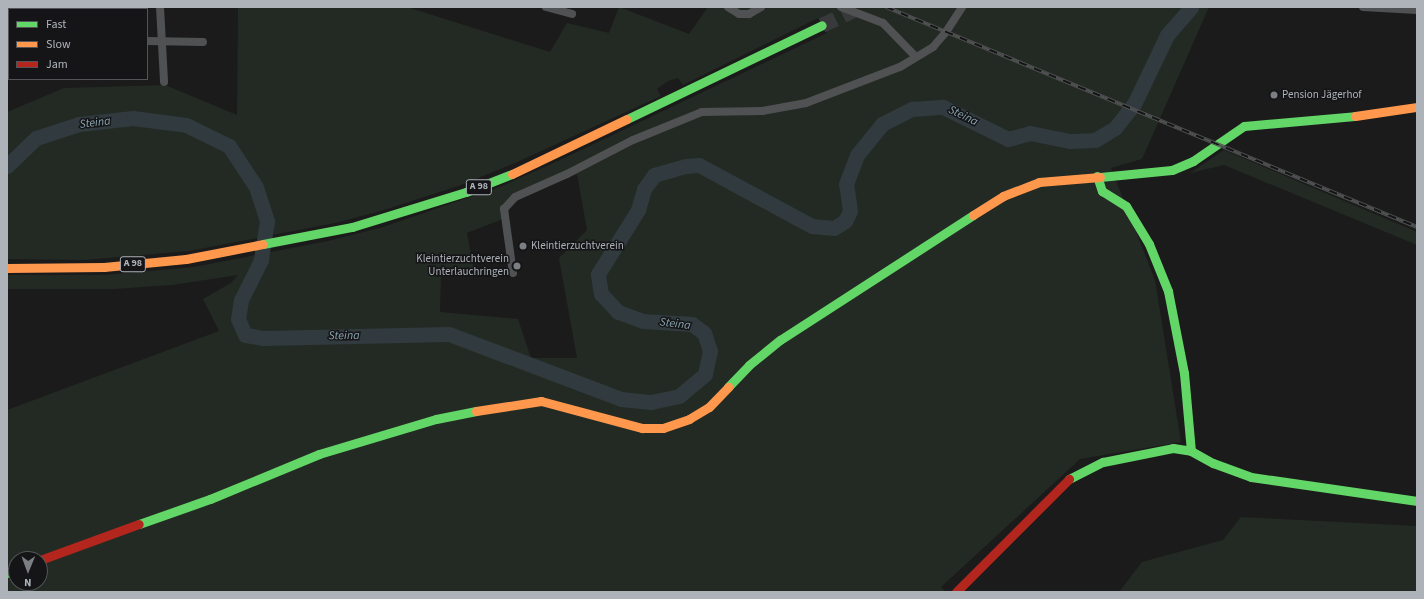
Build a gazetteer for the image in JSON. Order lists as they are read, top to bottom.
{
  "streets": {
    "main road": ["A 98"]
  },
  "water": ["Steina"],
  "places": ["Pension Jägerhof", "Kleintierzuchtverein", "Kleintierzuchtverein Unterlauchringen"],
  "legend": ["Fast", "Slow", "Jam"],
  "north": "bottom"
}
